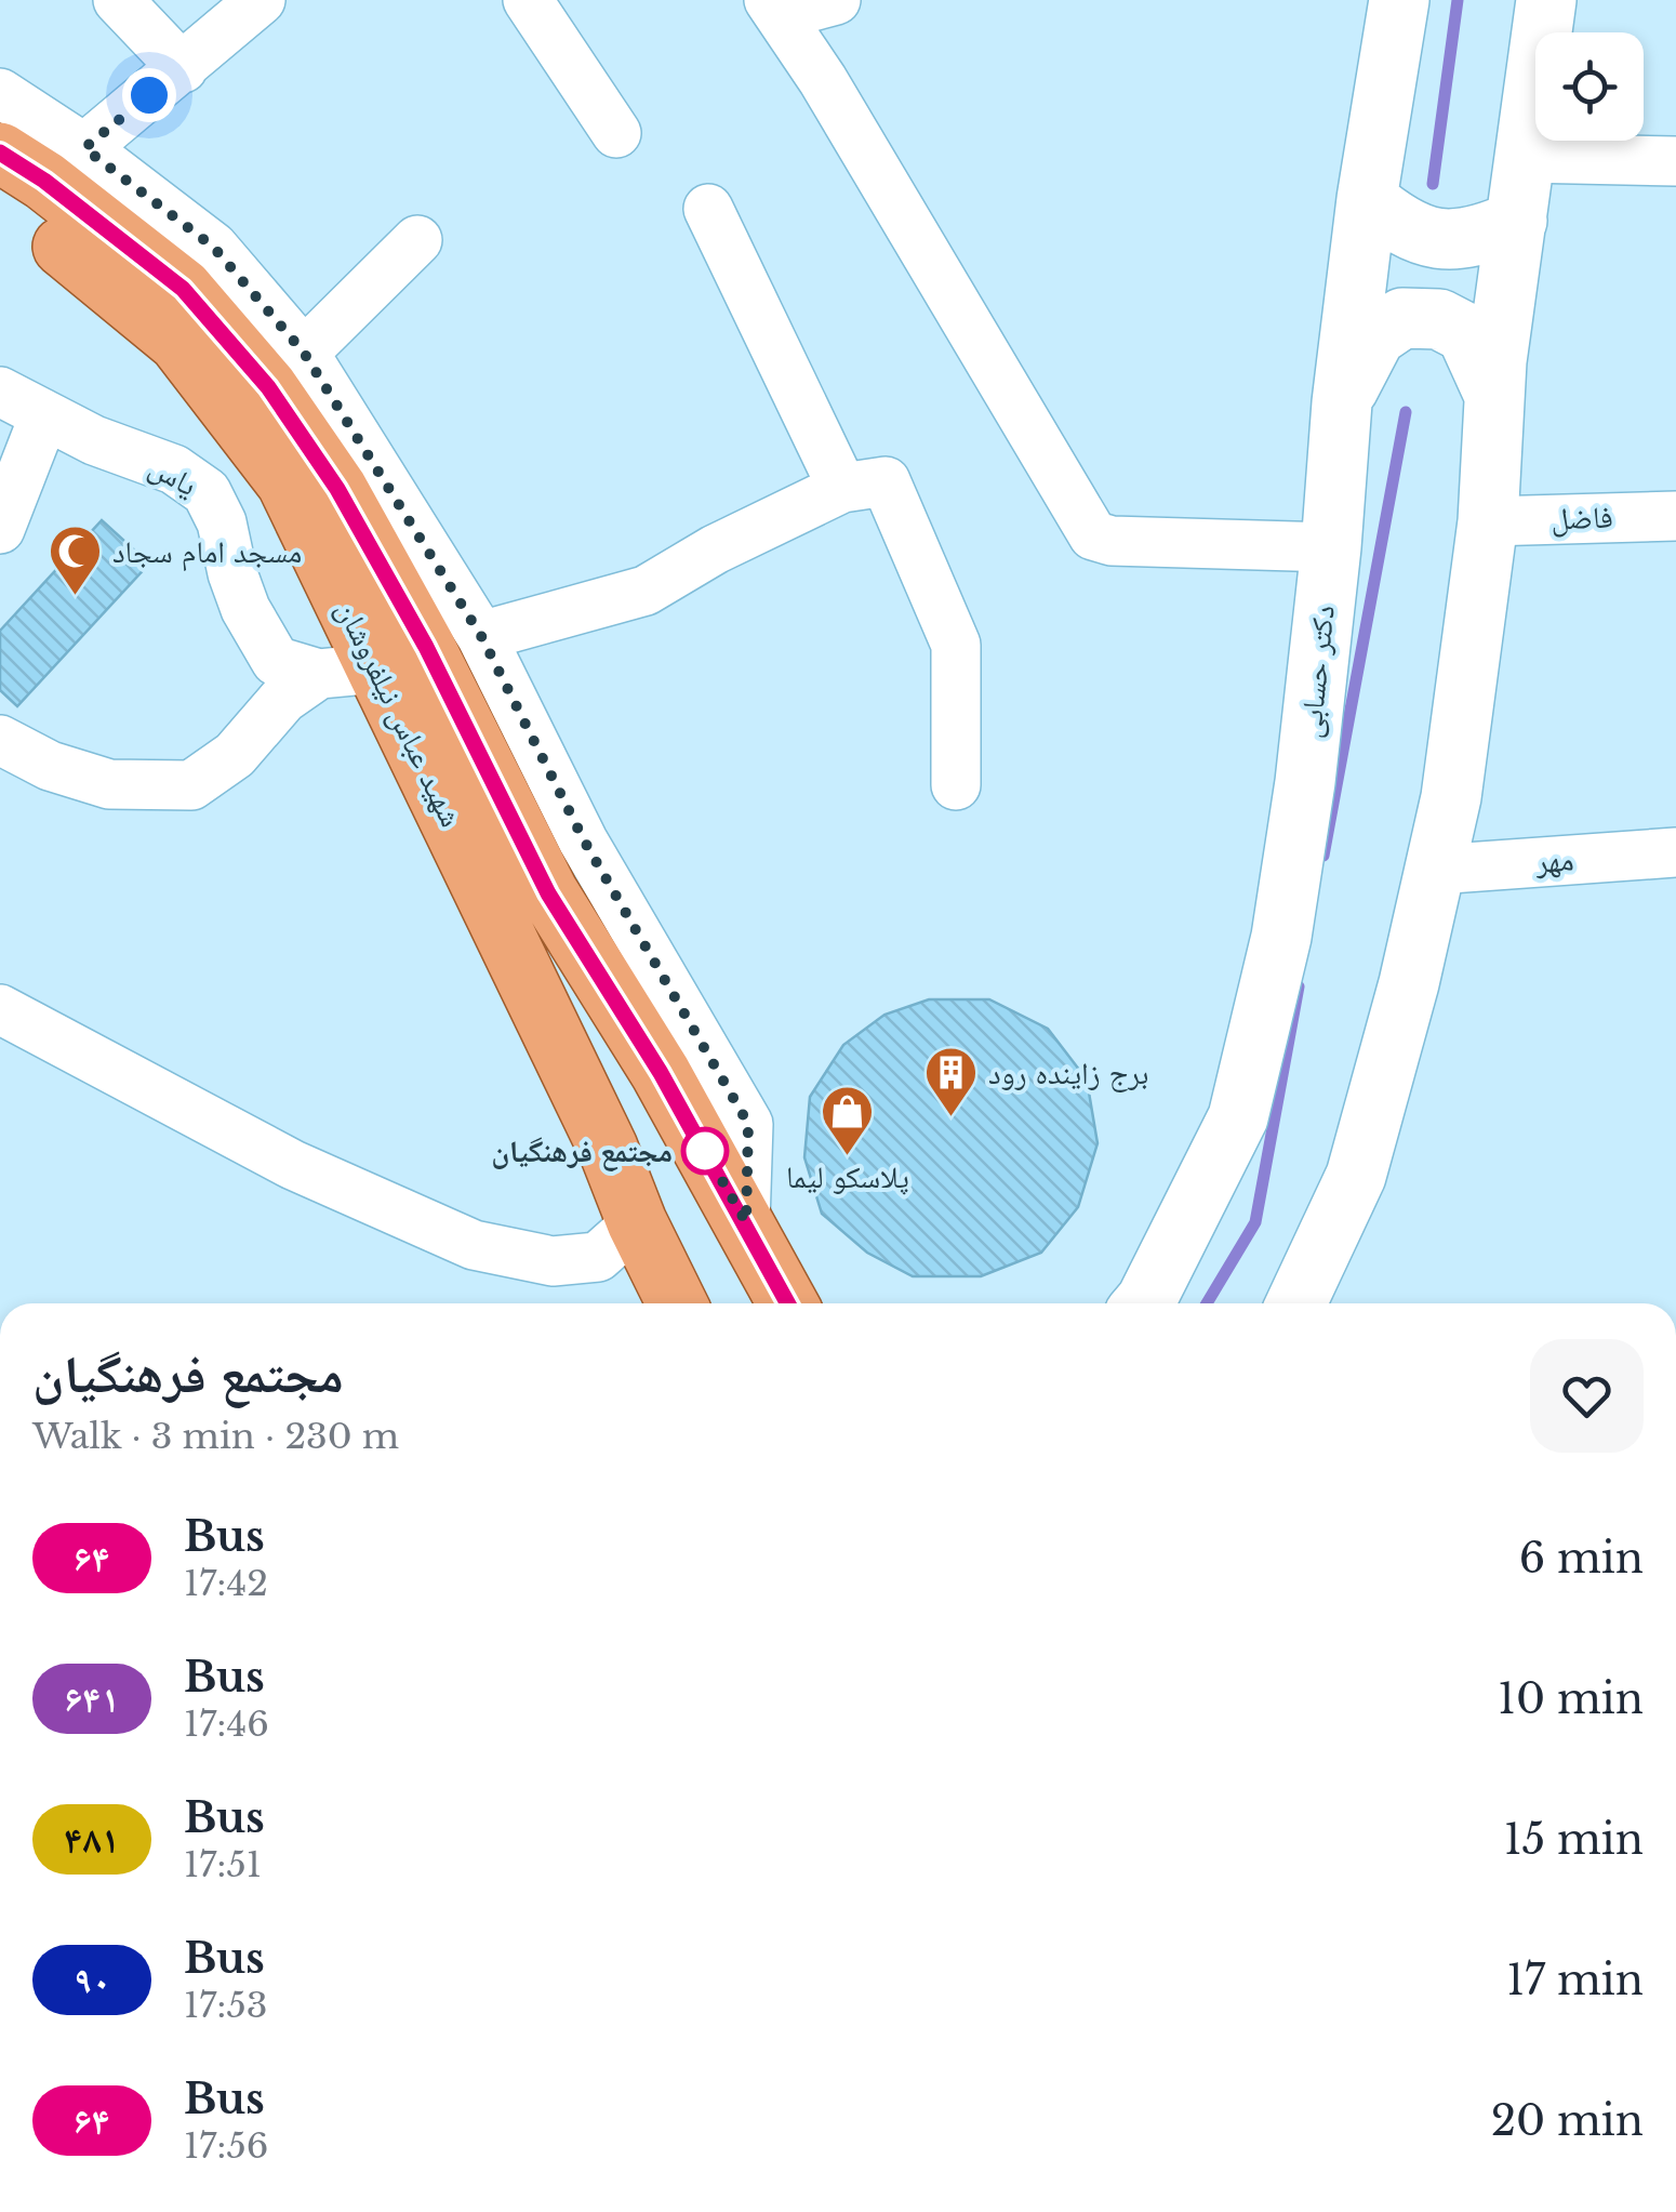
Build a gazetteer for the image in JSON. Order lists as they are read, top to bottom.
{
  "streets": {
    "main road": ["دکتر حسابی", "شهید عباس نیلفروشان"],
    "street": ["یاس", "فاضل", "مهر"]
  },
  "crossings": [
    ["یاس", "شهید عباس نیلفروشان"]
  ],
  "places": {
    "mosque": ["مسجد امام سجاد"],
    "building": ["برج زاینده رود"],
    "other": ["مجتمع فرهنگیان"],
    "shop": ["پلاسکو لیما"]
  },
  "lines": ["bus line ۶۴"],
  "page": {
    "heading": ["مجتمع فرهنگیان", "Walk · 3 min · 230 m"],
    "list": [
      {
        "mark": "۶۴",
        "name": "Bus",
        "note": "17:42",
        "value": "6 min"
      },
      {
        "mark": "۶۴۱",
        "name": "Bus",
        "note": "17:46",
        "value": "10 min"
      },
      {
        "mark": "۴۸۱",
        "name": "Bus",
        "note": "17:51",
        "value": "15 min"
      },
      {
        "mark": "۹۰",
        "name": "Bus",
        "note": "17:53",
        "value": "17 min"
      },
      {
        "mark": "۶۴",
        "name": "Bus",
        "note": "17:56",
        "value": "20 min"
      }
    ]
  }
}
